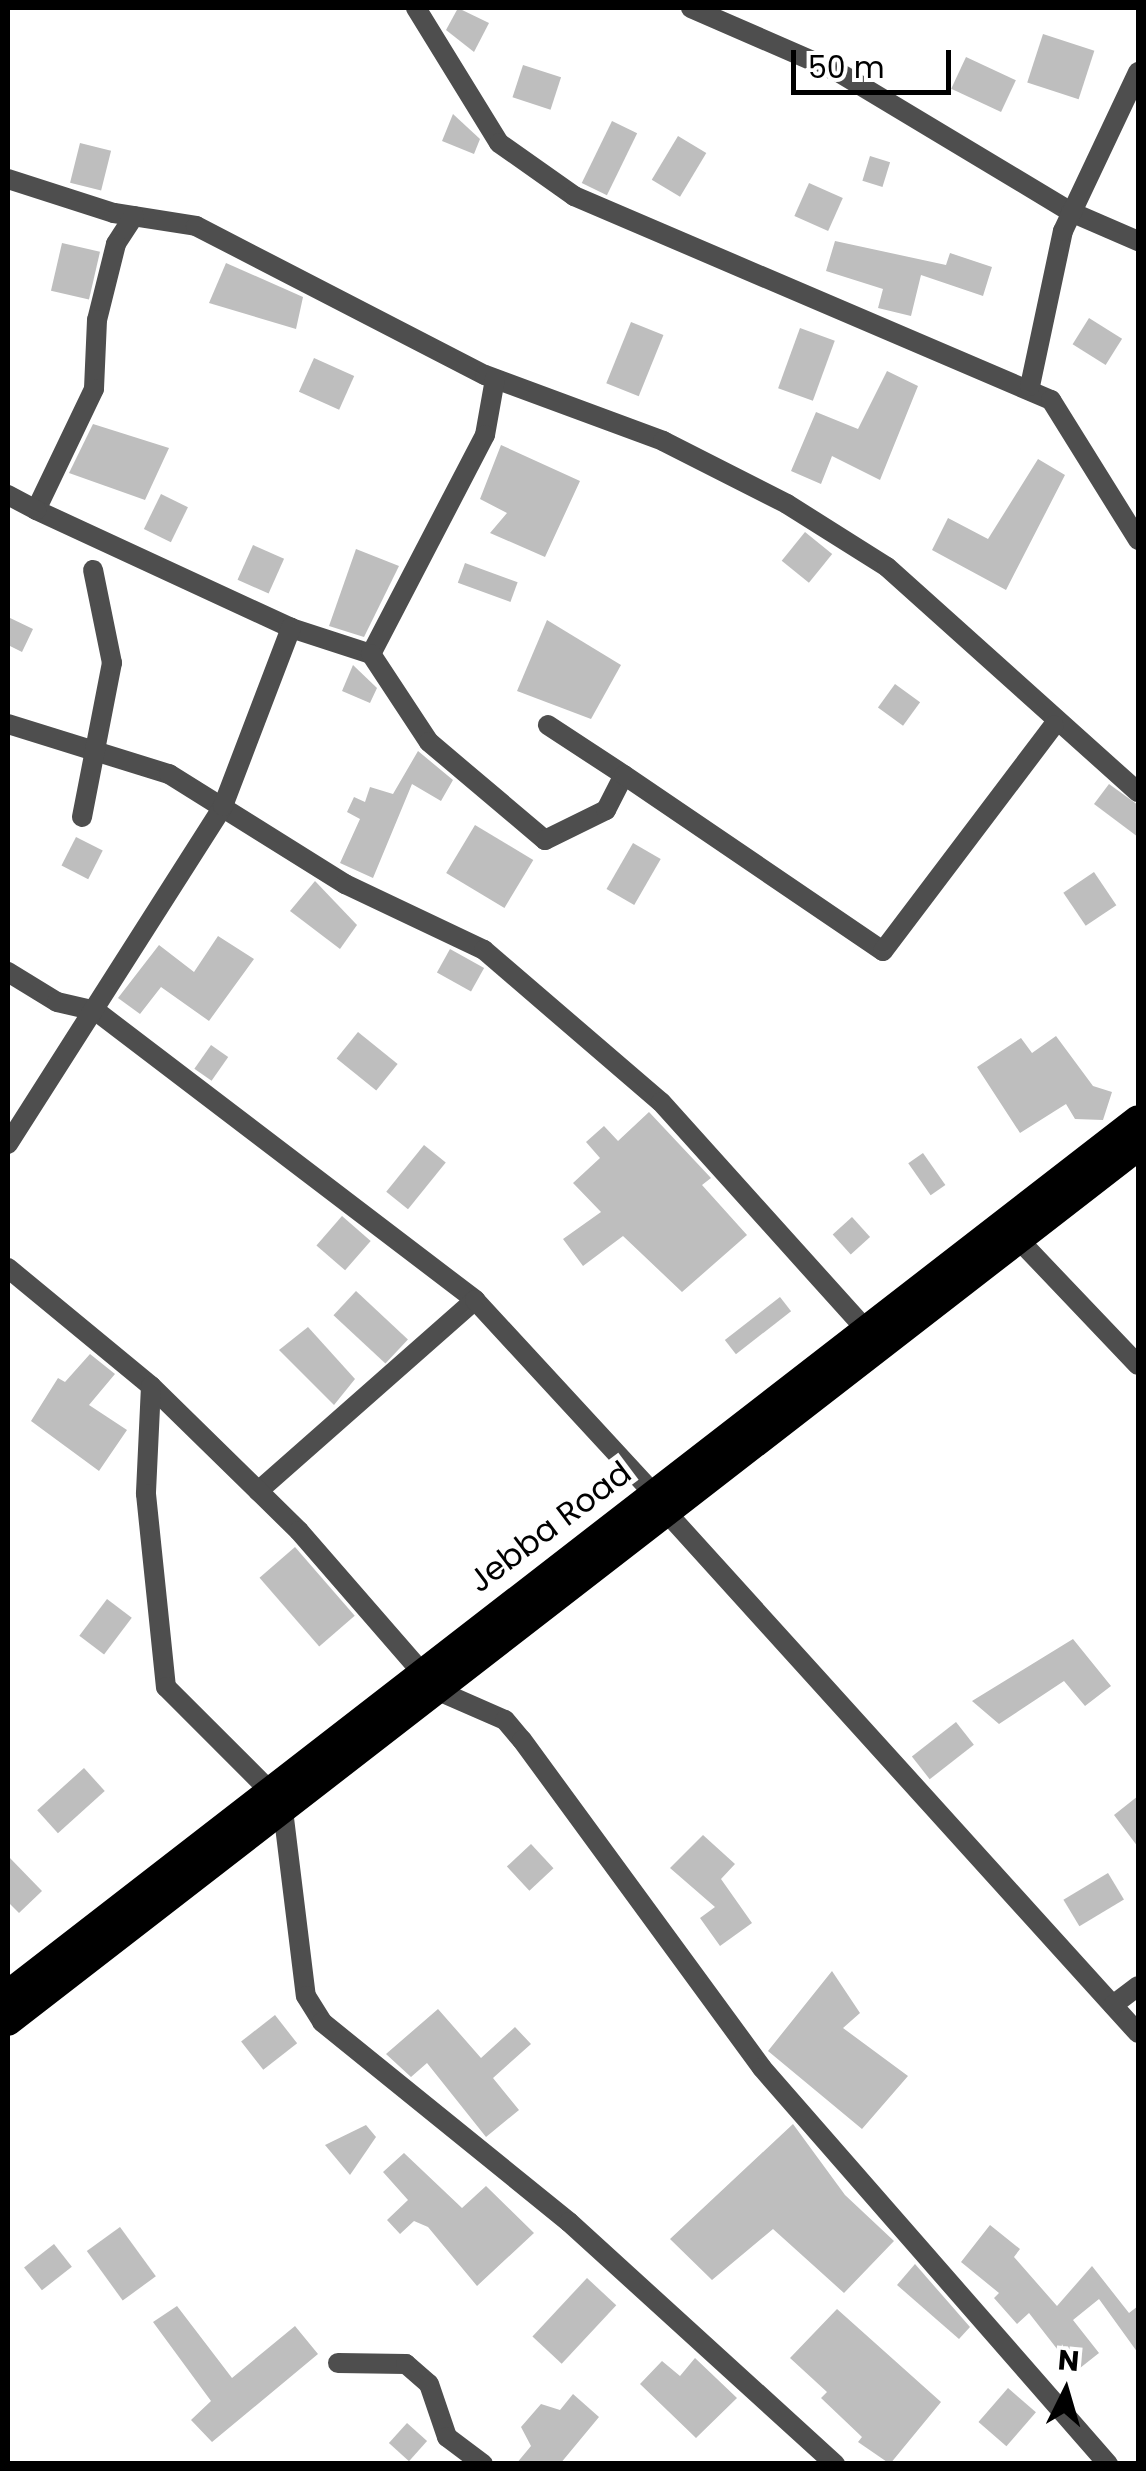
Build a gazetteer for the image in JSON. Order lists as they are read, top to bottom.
{
  "streets": {
    "highway": ["Jebba Road"]
  },
  "scale_bar": "50 m",
  "north": "top"
}
